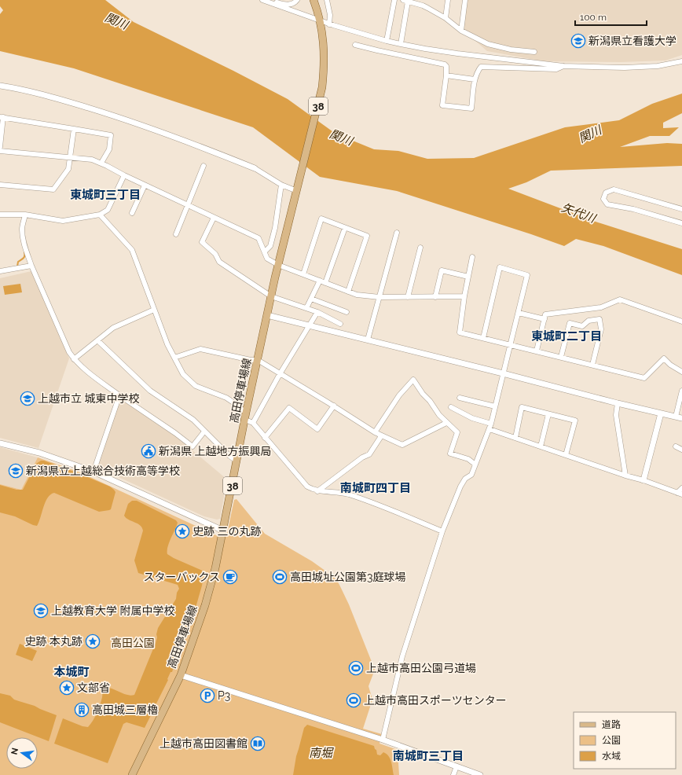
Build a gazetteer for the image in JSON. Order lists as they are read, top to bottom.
{
  "streets": {
    "main road": ["38", "高田停車場線"]
  },
  "districts": [
    "東城町三丁目",
    "東城町二丁目",
    "南城町四丁目",
    "本城町",
    "南城町三丁目"
  ],
  "water": ["関川", "矢代川", "南堀"],
  "parks": ["高田公園"],
  "places": {
    "school or university": [
      "新潟県立看護大学",
      "上越市立 城東中学校",
      "新潟県立上越総合技術高等学校",
      "上越教育大学 附属中学校"
    ],
    "public building": ["新潟県 上越地方振興局"],
    "place": ["史跡 三の丸跡", "史跡 本丸跡", "文部省"],
    "cafe": ["スターバックス"],
    "sports": ["高田城址公園第3庭球場", "上越市高田公園弓道場", "上越市高田スポーツセンター"],
    "parking": ["P3"],
    "building": ["高田城三層櫓"],
    "library": ["上越市高田図書館"]
  },
  "legend": ["道路", "公園", "水域"],
  "scale_bar": "100 m",
  "north": "left"
}
